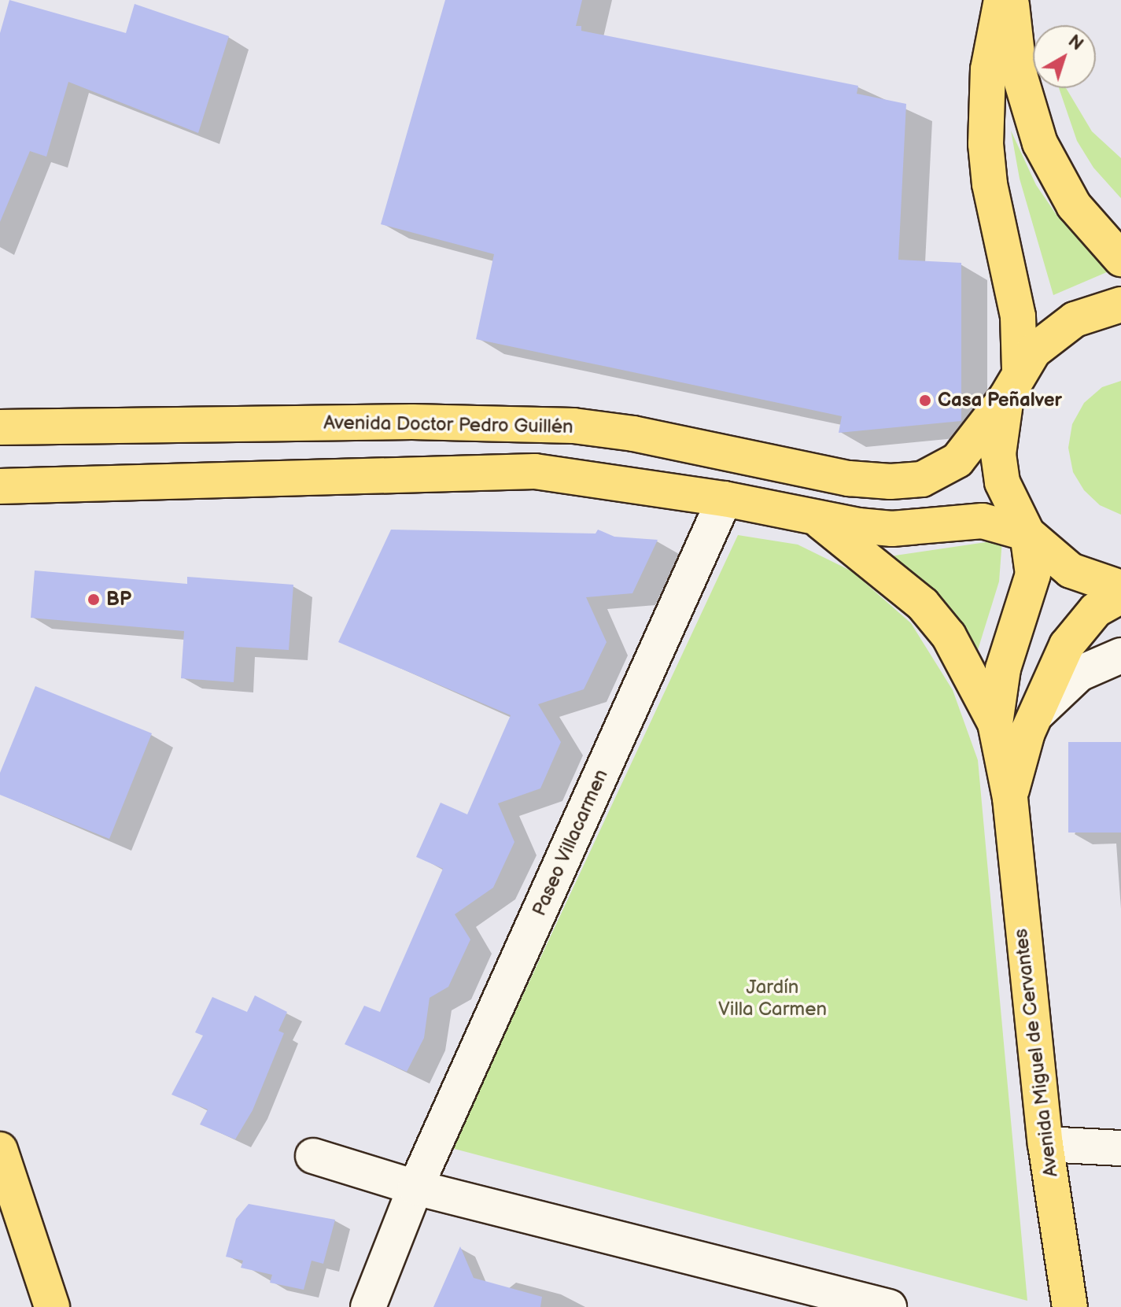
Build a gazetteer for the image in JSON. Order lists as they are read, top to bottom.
{
  "streets": {
    "main road": ["Avenida Doctor Pedro Guillén", "Avenida Miguel de Cervantes"],
    "street": ["Paseo Villacarmen"]
  },
  "parks": ["Jardín Villa Carmen"],
  "places": ["Casa Peñalver", "BP"],
  "north": "top right"
}
